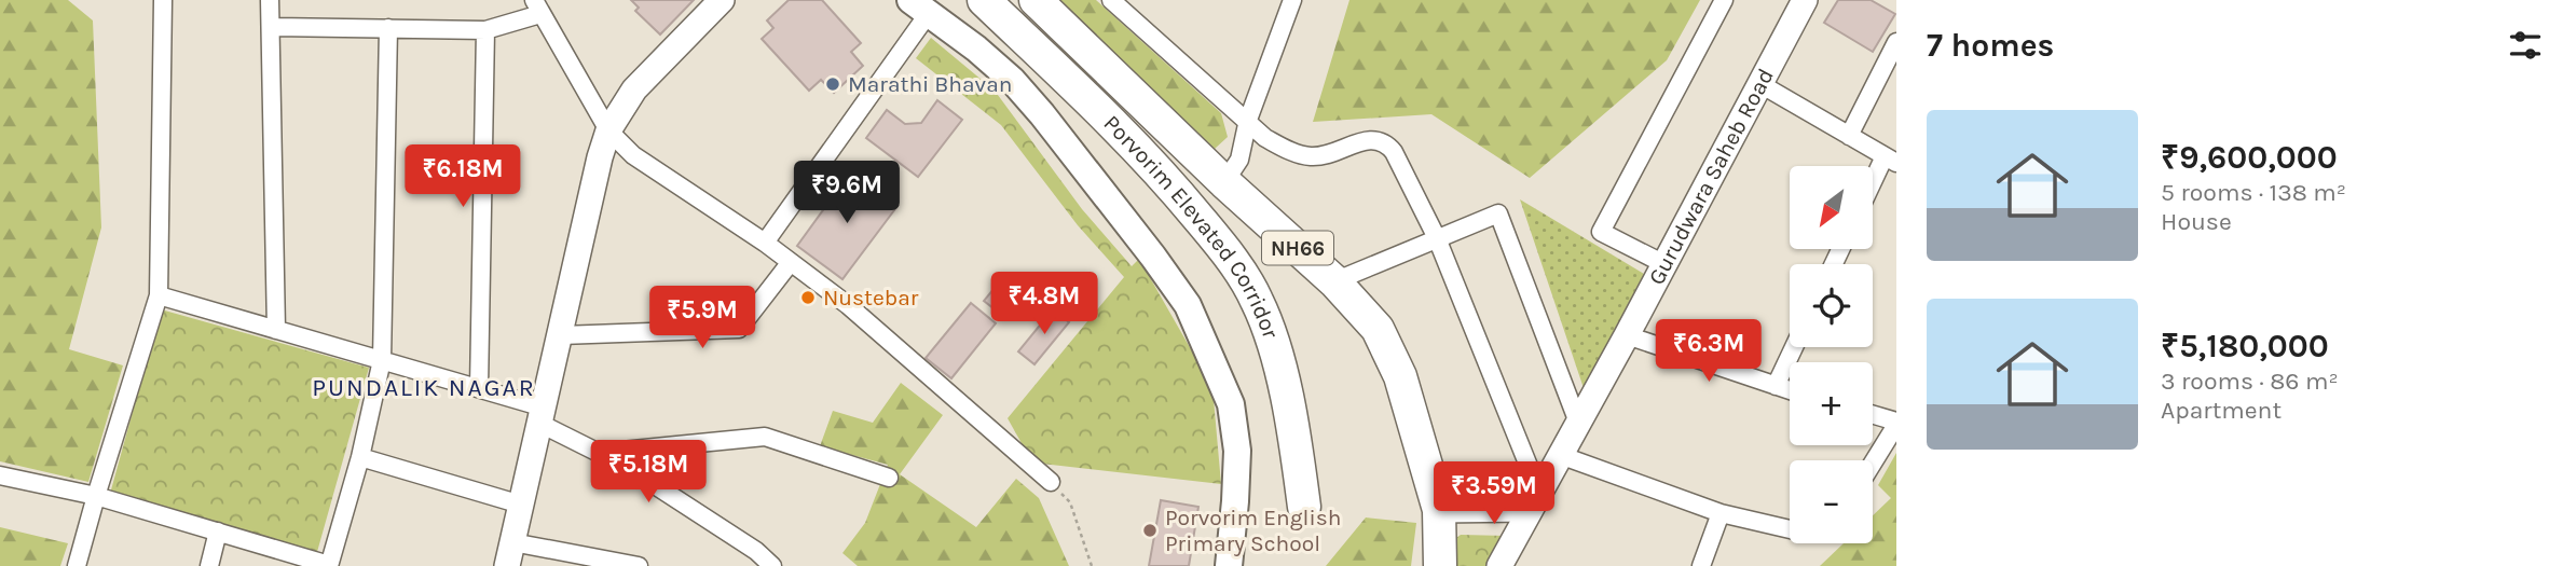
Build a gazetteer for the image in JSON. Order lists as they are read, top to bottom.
{
  "streets": {
    "highway": ["Porvorim Elevated Corridor", "NH66"],
    "street": ["Gurudwara Saheb Road"]
  },
  "districts": ["PUNDALIK NAGAR"],
  "places": ["Marathi Bhavan", "Nustebar", "Porvorim English Primary School"],
  "north": "bottom left",
  "page": {
    "heading": "7 homes",
    "list": [
      {
        "name": "₹9,600,000",
        "note": "5 rooms · 138 m² · House"
      },
      {
        "name": "₹5,180,000",
        "note": "3 rooms · 86 m² · Apartment"
      }
    ],
    "price": [
      "₹6.18M",
      "₹9.6M",
      "₹4.8M",
      "₹5.9M",
      "₹6.3M",
      "₹5.18M",
      "₹3.59M"
    ],
    "map_buttons": ["+", "−"]
  }
}
